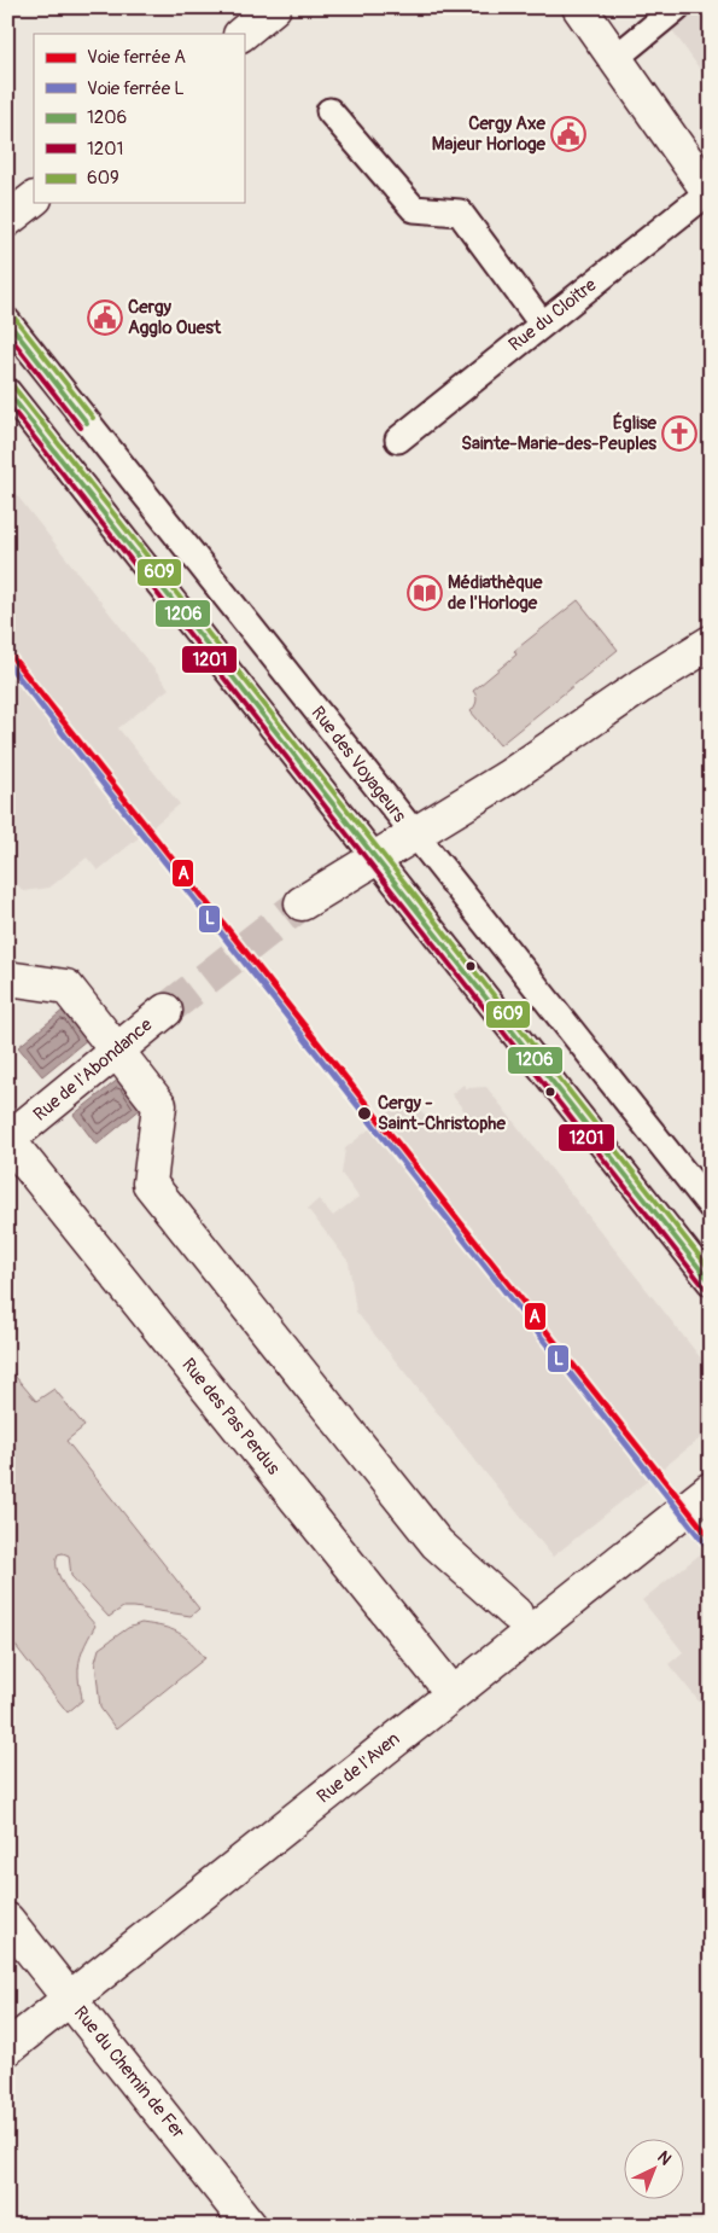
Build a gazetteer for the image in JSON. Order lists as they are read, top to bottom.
{
  "streets": {
    "street": [
      "Rue de l'Abondance",
      "Rue des Pas Perdus",
      "Rue de l'Aven",
      "Rue du Chemin de Fer"
    ],
    "lane": ["Rue du Cloitre", "Rue des Voyageurs"]
  },
  "crossings": [
    ["Rue de l'Abondance", "Rue des Pas Perdus"],
    ["Rue des Pas Perdus", "Rue de l'Aven"],
    ["Rue de l'Aven", "Rue du Chemin de Fer"]
  ],
  "places": {
    "public building": ["Cergy Axe Majeur Horloge", "Cergy Agglo Ouest"],
    "church": ["Église Sainte-Marie-des-Peuples"],
    "library": ["Médiathèque de l'Horloge"],
    "other": ["Cergy - Saint-Christophe"]
  },
  "lines": [
    "transit line 609",
    "transit line 1206",
    "transit line 1201",
    "rail line A",
    "rail line L"
  ],
  "legend": [
    "Voie ferrée A",
    "Voie ferrée L",
    "1206",
    "1201",
    "609"
  ],
  "north": "top right"
}
